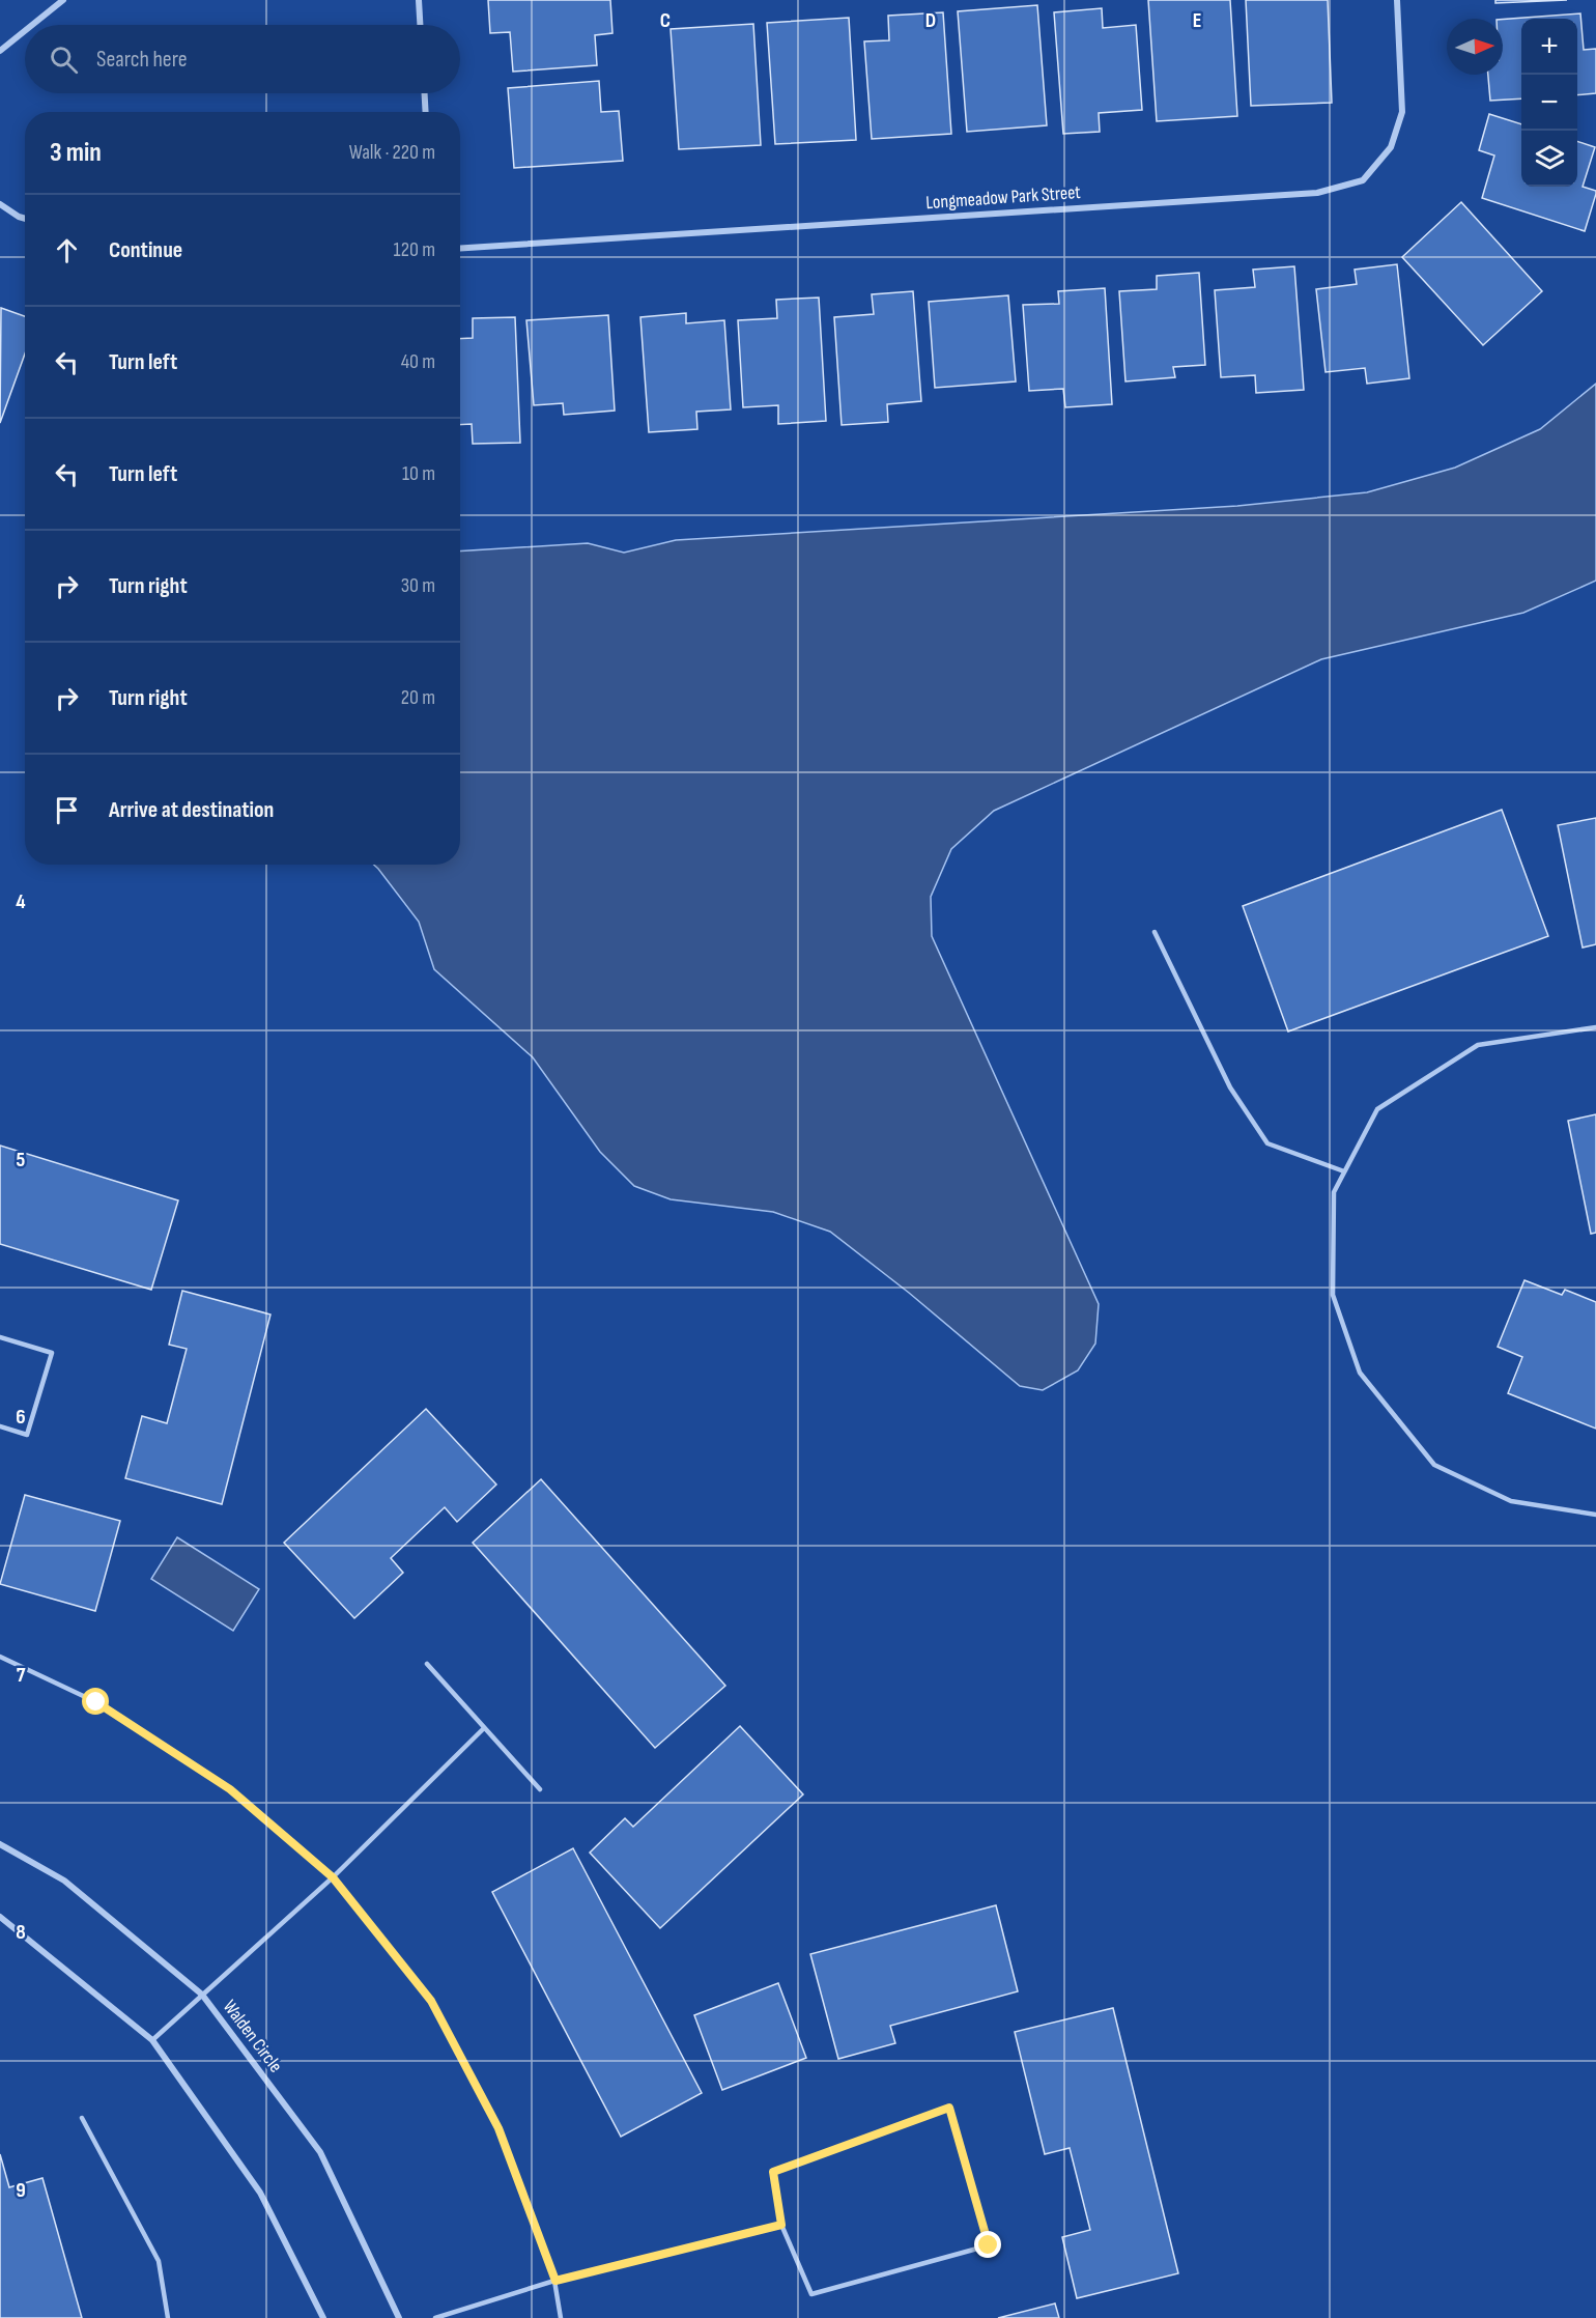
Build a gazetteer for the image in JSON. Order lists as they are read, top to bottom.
{
  "streets": {
    "street": ["Longmeadow Park Street", "Walden Circle"]
  },
  "north": "right",
  "page": {
    "map_buttons": ["+", "−"],
    "search": "Search here",
    "heading": ["3 min", "Walk · 220 m"],
    "list": [
      ["Continue", "120 m"],
      ["Turn left", "40 m"],
      ["Turn left", "10 m"],
      ["Turn right", "30 m"],
      ["Turn right", "20 m"],
      "Arrive at destination"
    ]
  },
  "grid": {
    "columns": ["C", "D", "E"],
    "rows": [
      "4",
      "5",
      "6",
      "7",
      "8",
      "9"
    ]
  }
}
